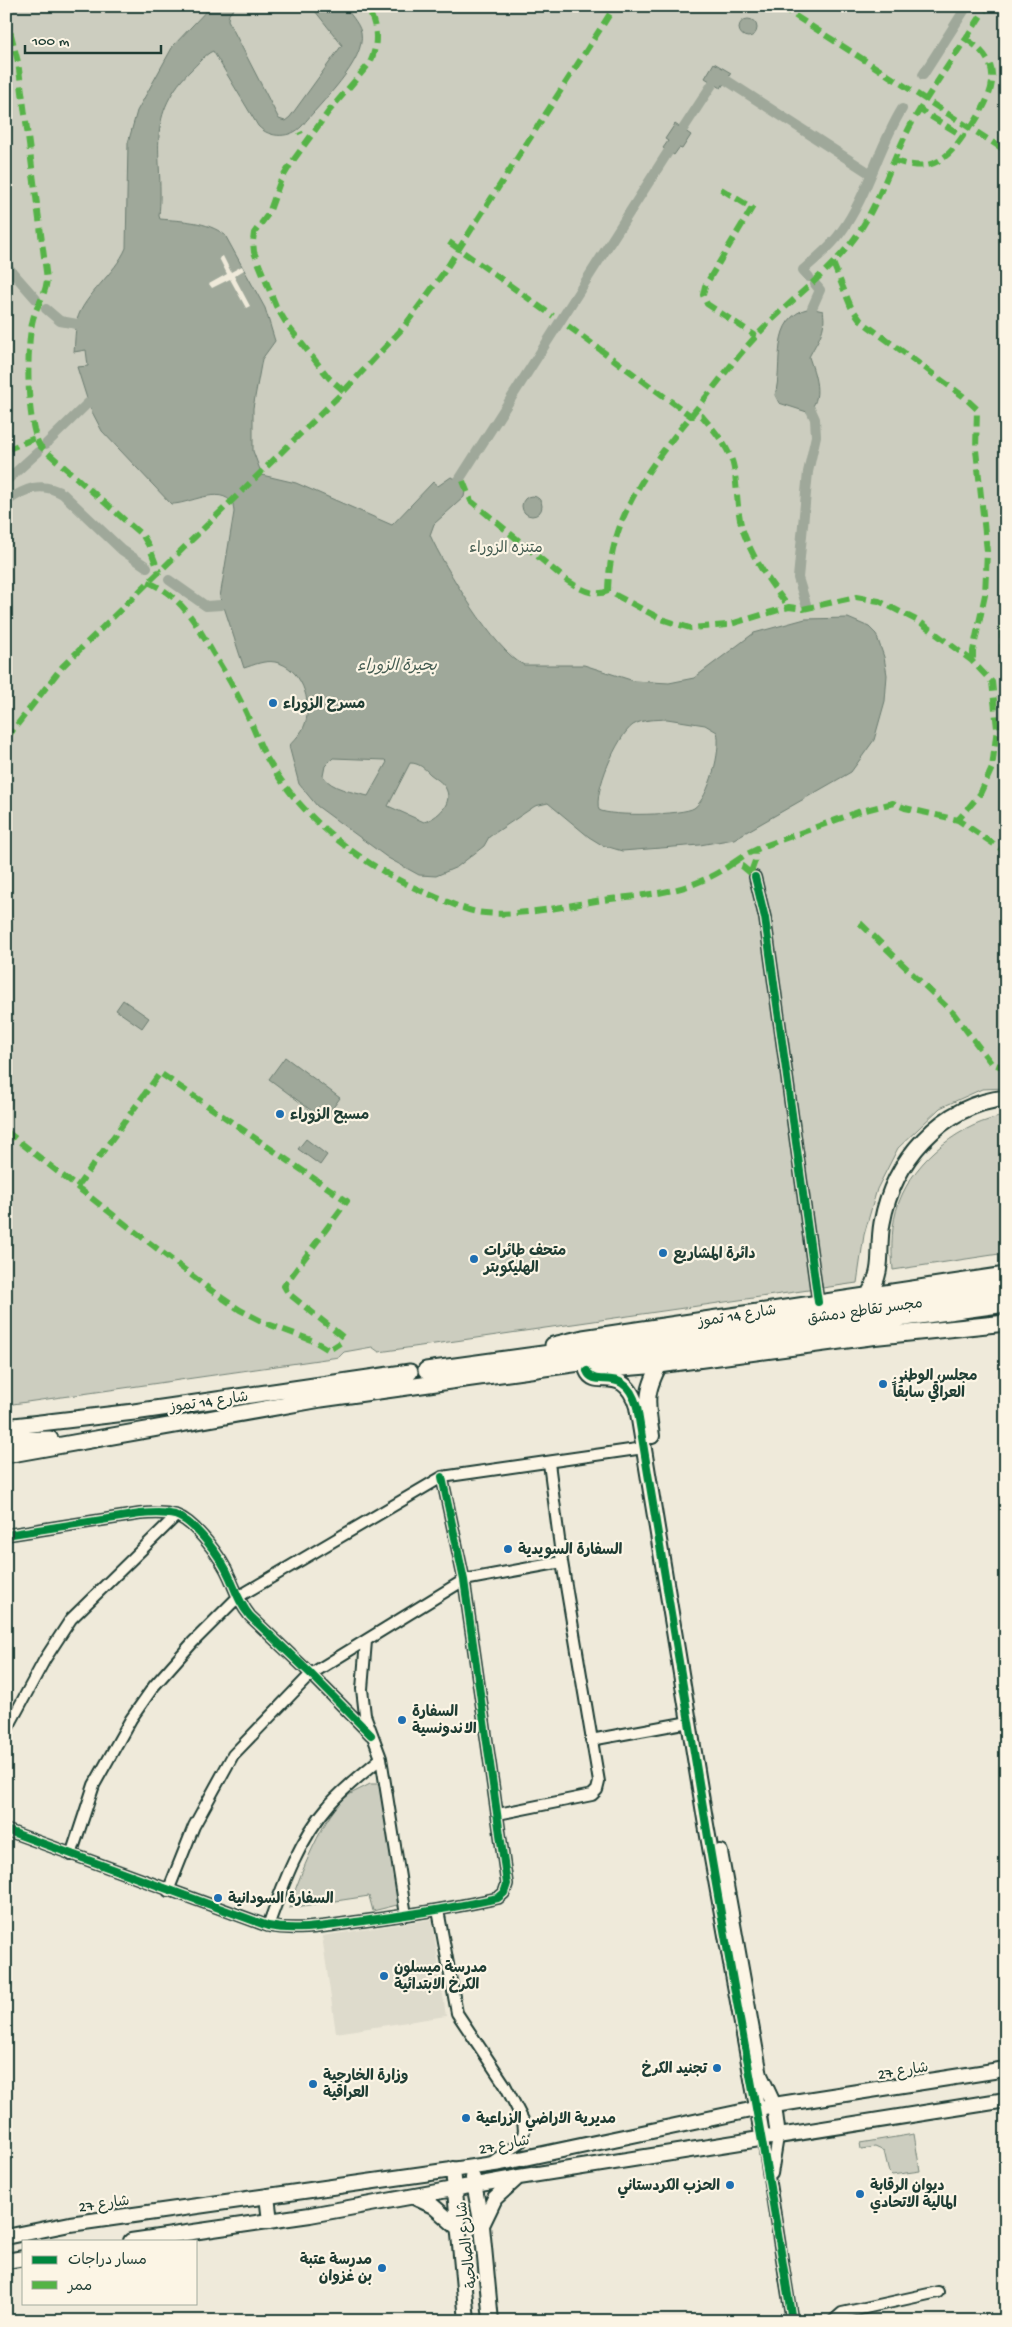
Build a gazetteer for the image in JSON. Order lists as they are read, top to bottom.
{
  "streets": {
    "main road": [
      "مجسر تقاطع دمشق",
      "شارع 14 تموز",
      "شارع 27",
      "شارع الصالحية"
    ]
  },
  "crossings": [
    ["مجسر تقاطع دمشق", "شارع 14 تموز"],
    ["شارع 27", "شارع الصالحية"]
  ],
  "water": ["بحيرة الزوراء"],
  "parks": ["متنزه الزوراء"],
  "places": [
    "مسرح الزوراء",
    "مسبح الزوراء",
    "دائرة المشاريع",
    "متحف طائرات الهليكوبتر",
    "مجلس الوطني العراقي سابقاً",
    "السفارة السويدية",
    "السفارة الاندونسية",
    "السفارة السودانية",
    "مدرسة ميسلون الكرخ الابتدائية",
    "تجنيد الكرخ",
    "وزارة الخارجية العراقية",
    "مديرية الاراضي الزراعية",
    "الحزب الكردستاني",
    "ديوان الرقابة المالية الاتحادي",
    "مدرسة عتبة بن غزوان"
  ],
  "legend": ["مسار دراجات", "ممر"],
  "scale_bar": "100 m"
}
